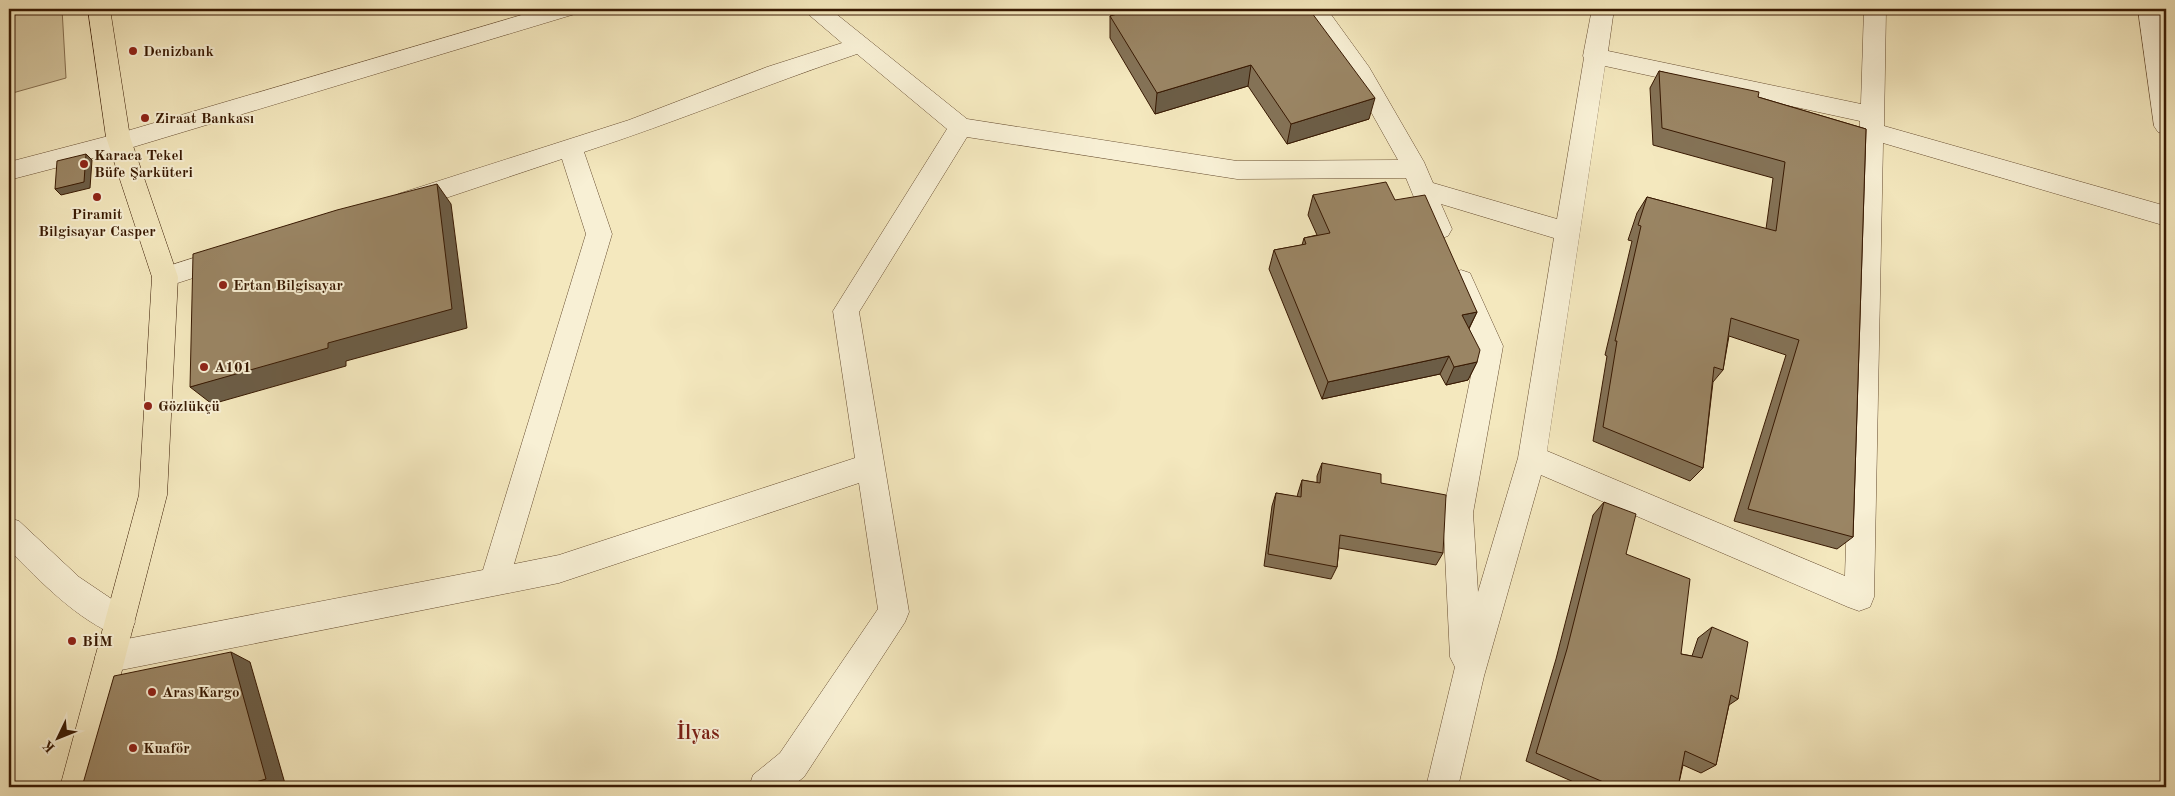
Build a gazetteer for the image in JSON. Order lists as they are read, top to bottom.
{
  "districts": ["İlyas"],
  "places": [
    "Denizbank",
    "Ziraat Bankası",
    "Karaca Tekel Büfe Şarküteri",
    "Piramit Bilgisayar Casper",
    "Ertan Bilgisayar",
    "A101",
    "Gözlükçü",
    "BİM",
    "Aras Kargo",
    "Kuaför"
  ],
  "north": "bottom left"
}
